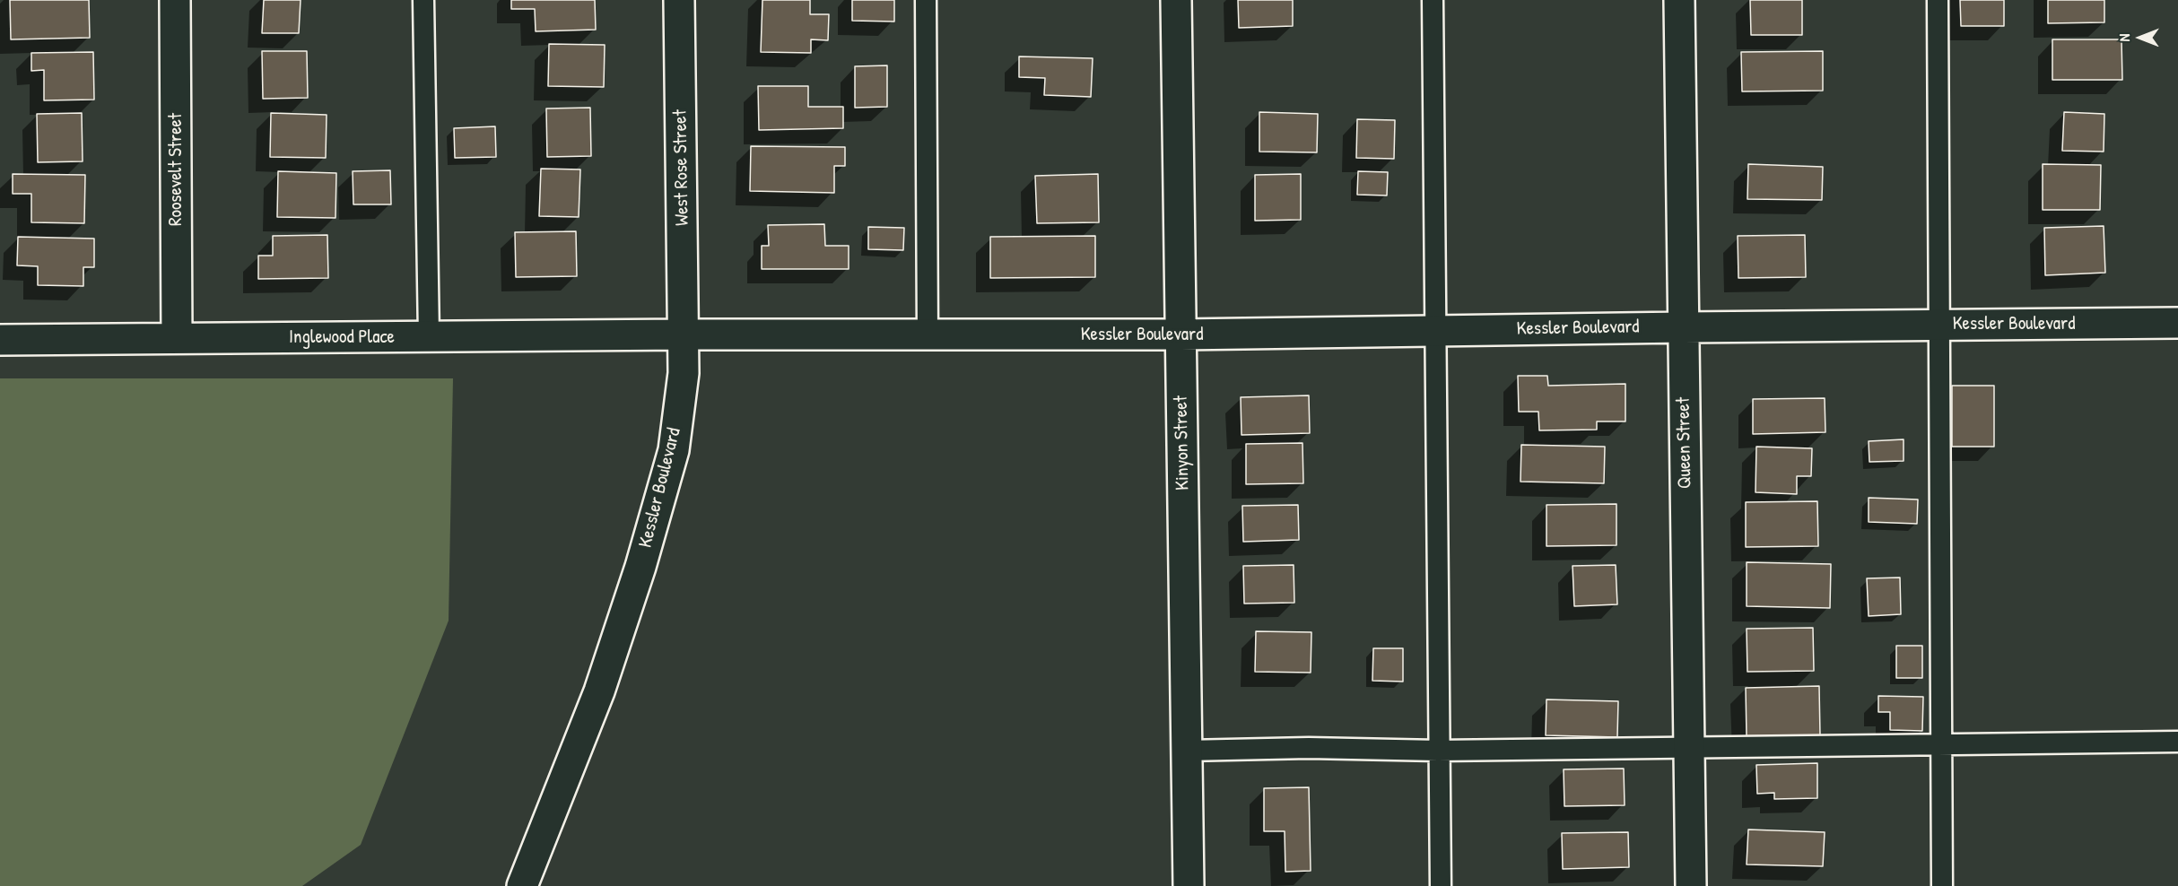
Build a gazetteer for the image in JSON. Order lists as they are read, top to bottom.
{
  "streets": {
    "street": [
      "West Rose Street",
      "Roosevelt Street",
      "Kessler Boulevard",
      "Inglewood Place",
      "Kinyon Street",
      "Queen Street"
    ]
  },
  "crossings": [
    ["West Rose Street", "Kessler Boulevard"],
    ["West Rose Street", "Inglewood Place"],
    ["Roosevelt Street", "Inglewood Place"],
    ["Kessler Boulevard", "Inglewood Place"],
    ["Kessler Boulevard", "Kinyon Street"],
    ["Kessler Boulevard", "Queen Street"]
  ],
  "north": "left"
}
